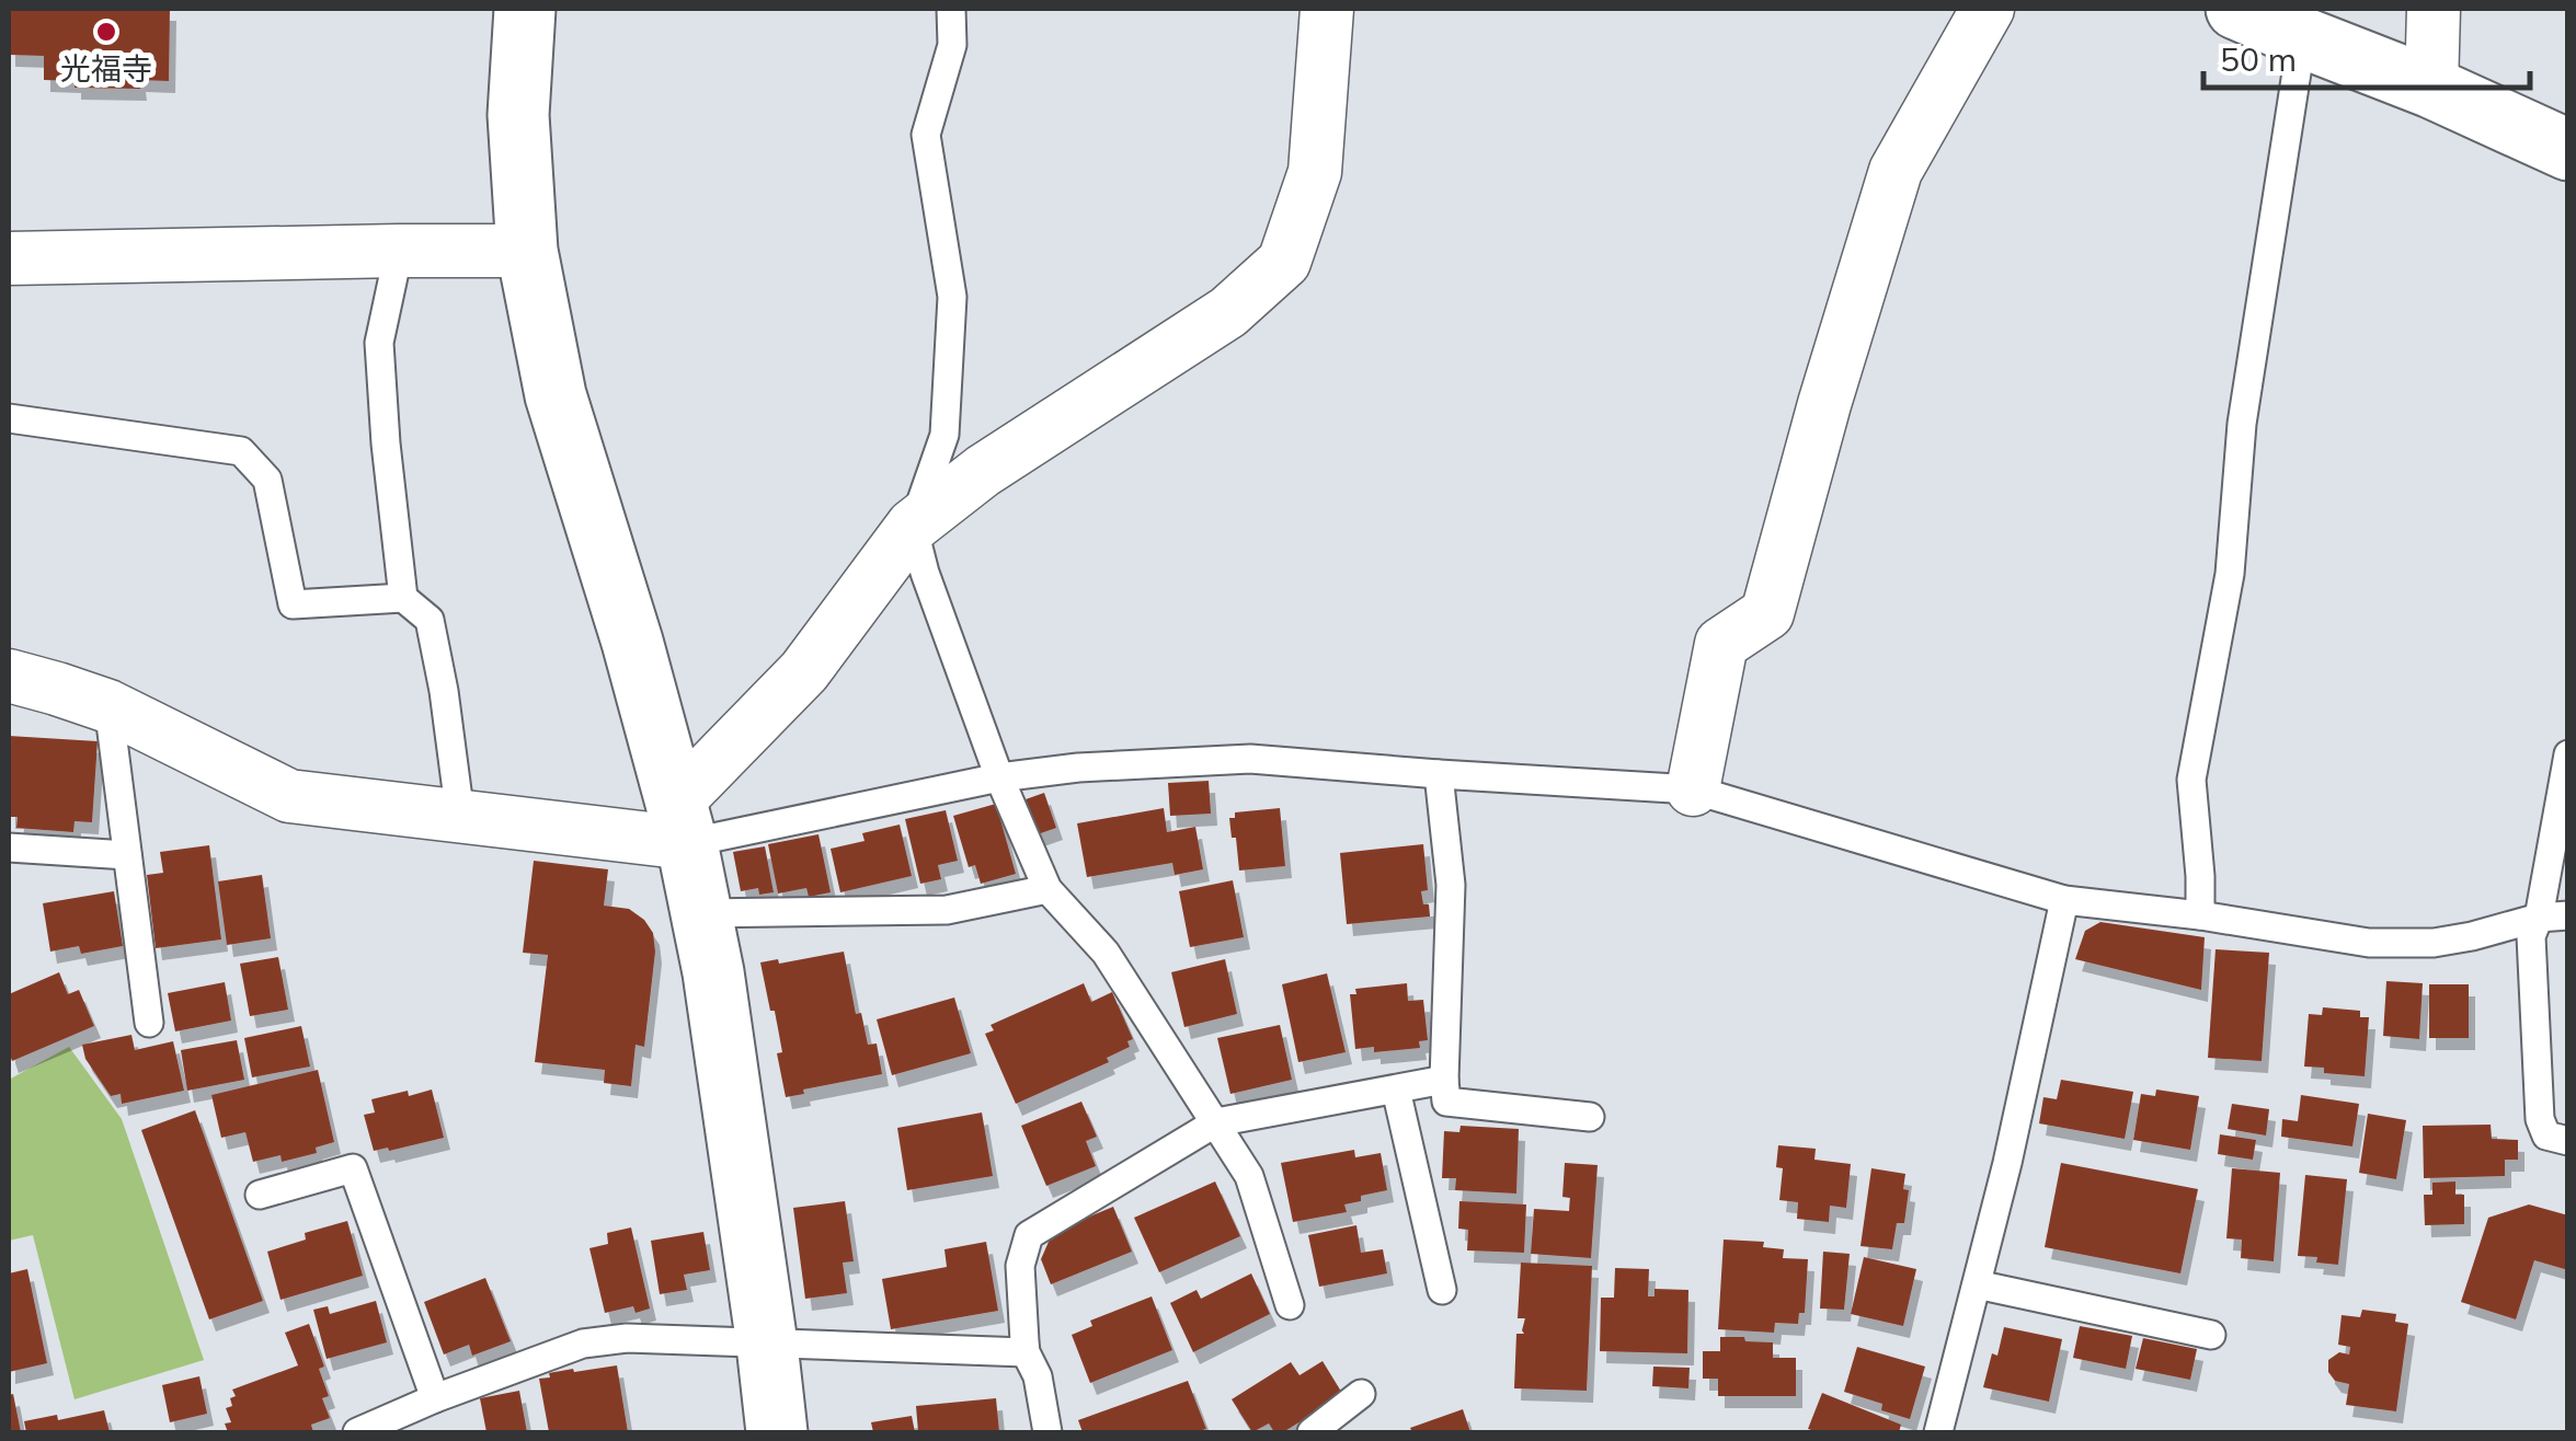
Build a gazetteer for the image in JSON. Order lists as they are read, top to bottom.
{
  "places": ["光福寺"],
  "scale_bar": "50 m"
}
